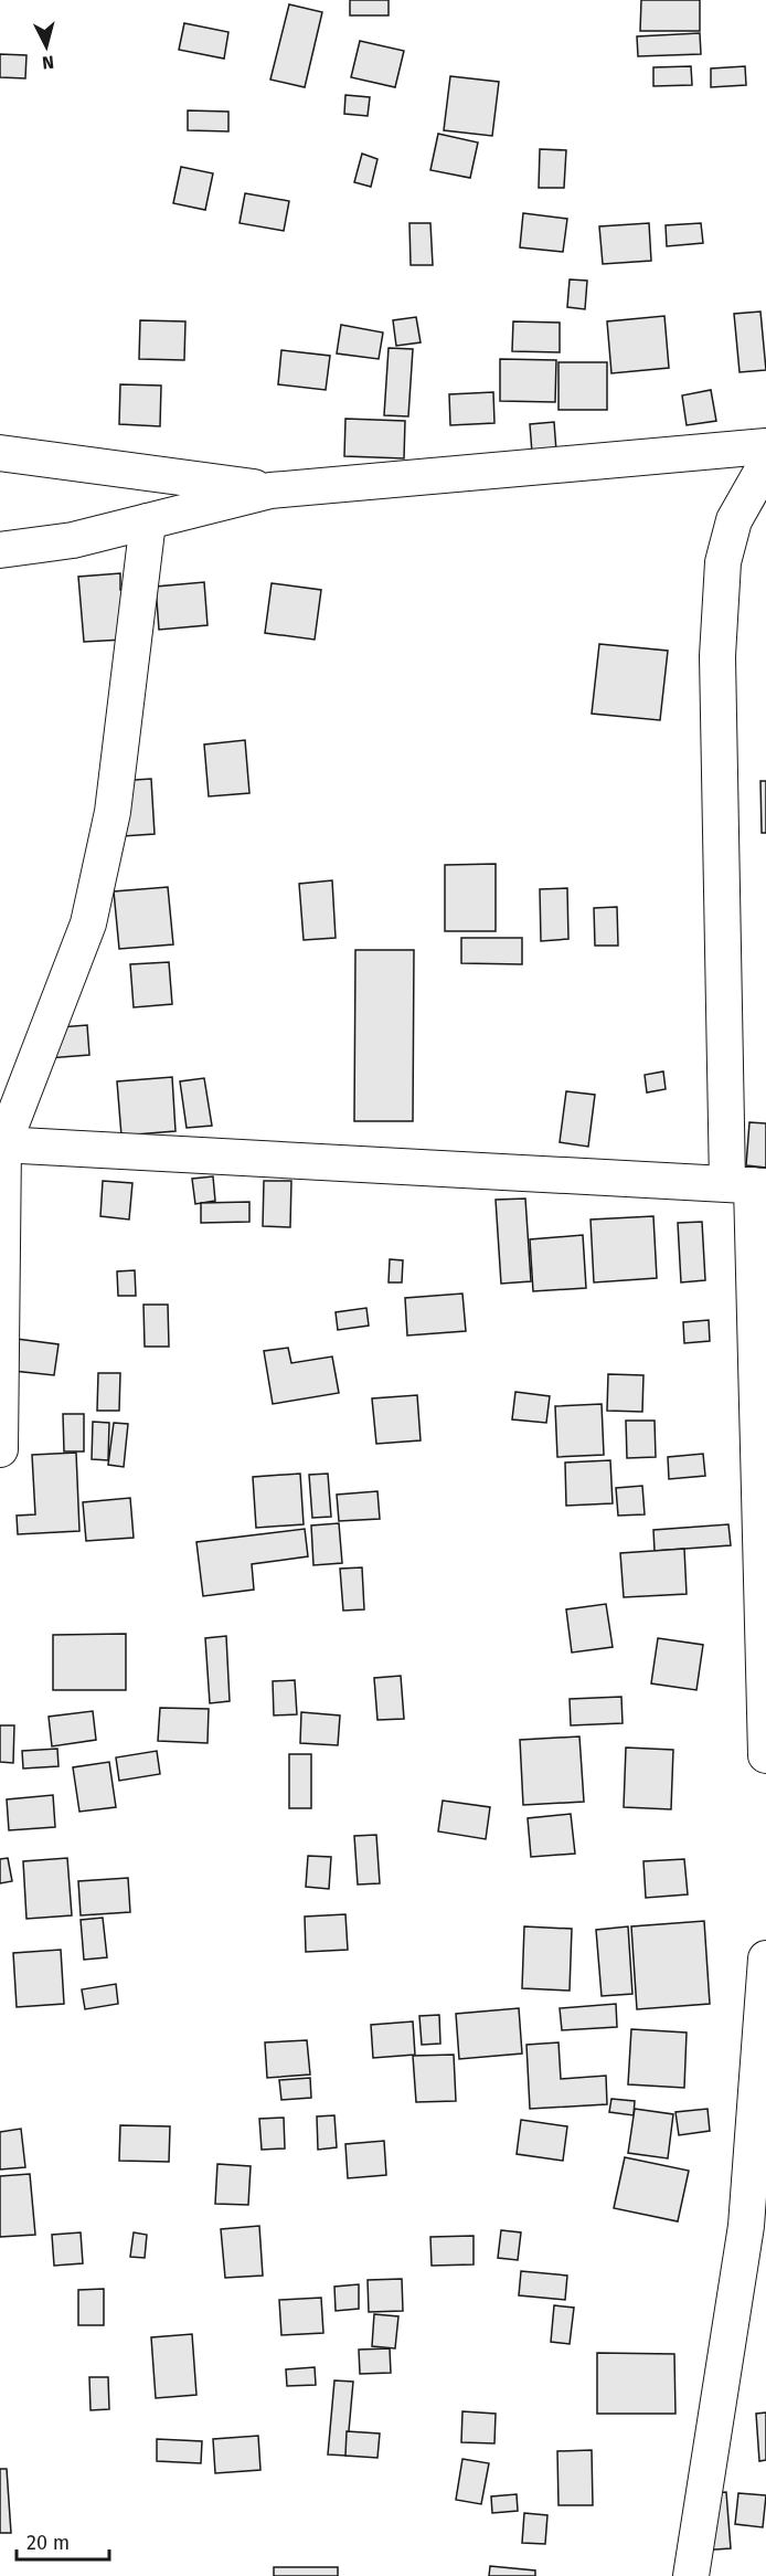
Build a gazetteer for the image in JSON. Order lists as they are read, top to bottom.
{
  "scale_bar": "20 m",
  "north": "bottom"
}
